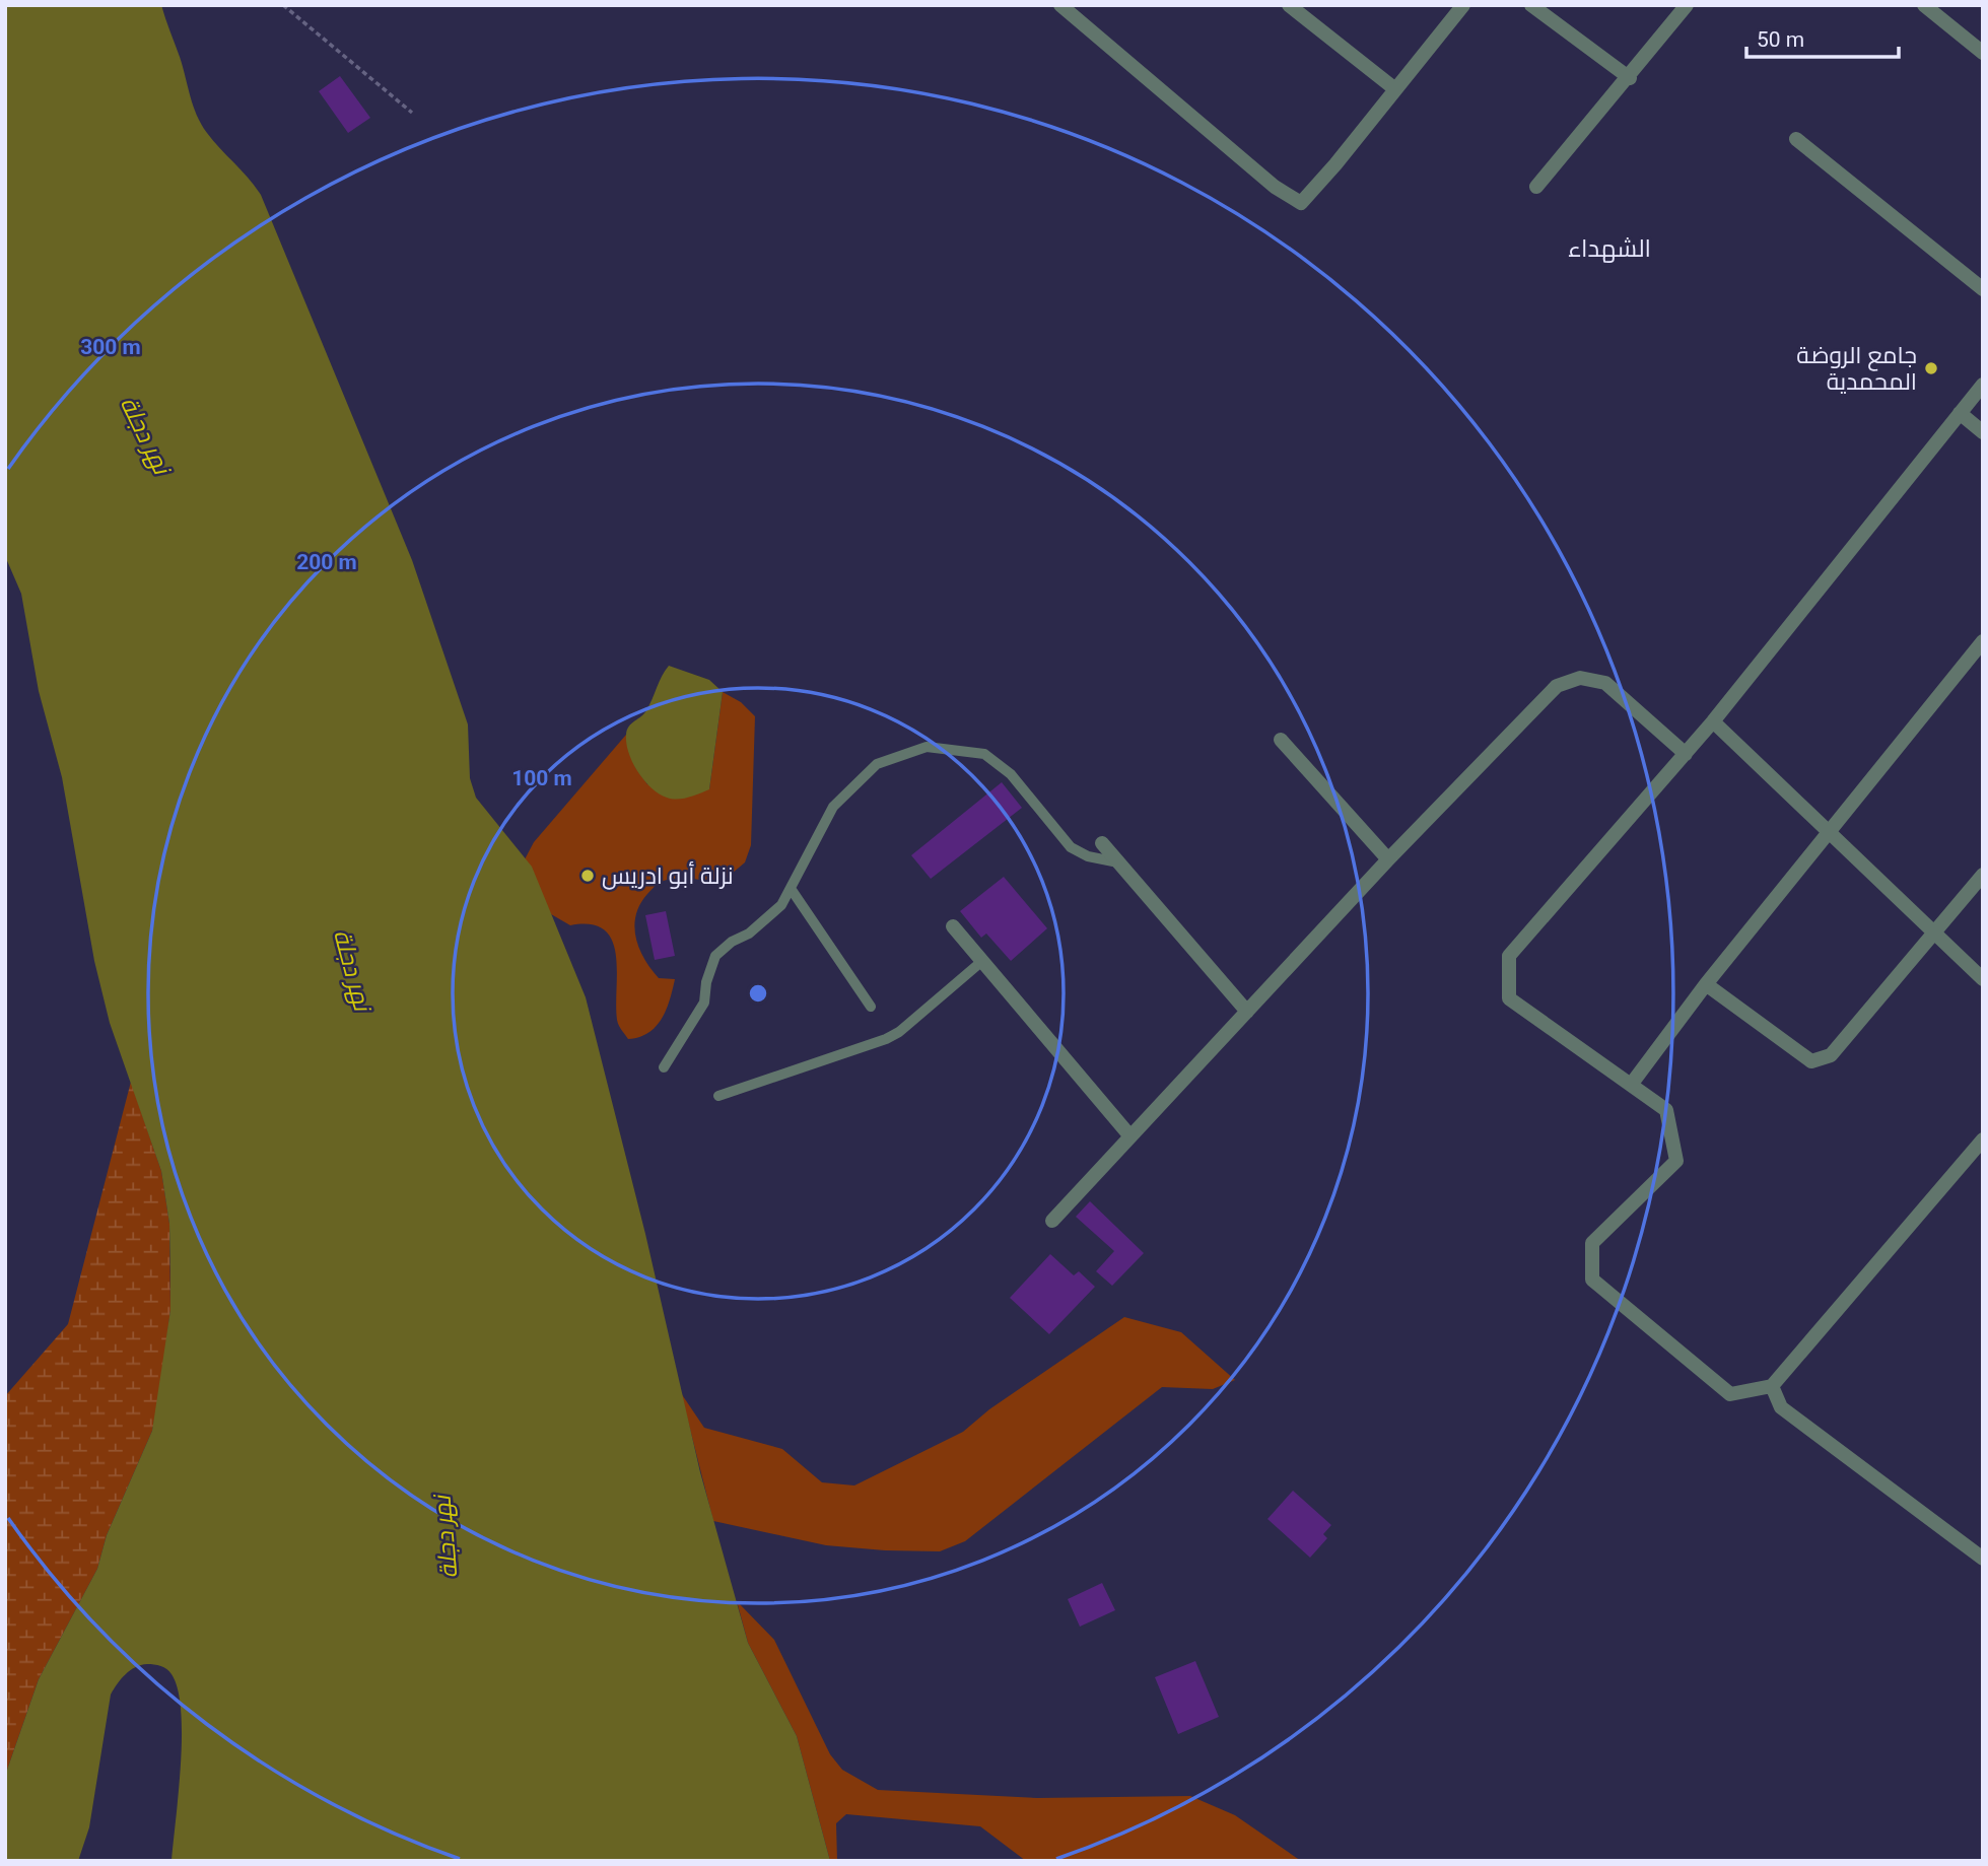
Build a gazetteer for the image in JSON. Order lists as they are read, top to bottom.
{
  "districts": ["الشهداء"],
  "water": ["نهر دجلة"],
  "places": ["جامع الروضة المحمدية", "نزلة أبو ادريس"],
  "scale_bar": "50 m",
  "rings": ["300 m", "200 m", "100 m"]
}
